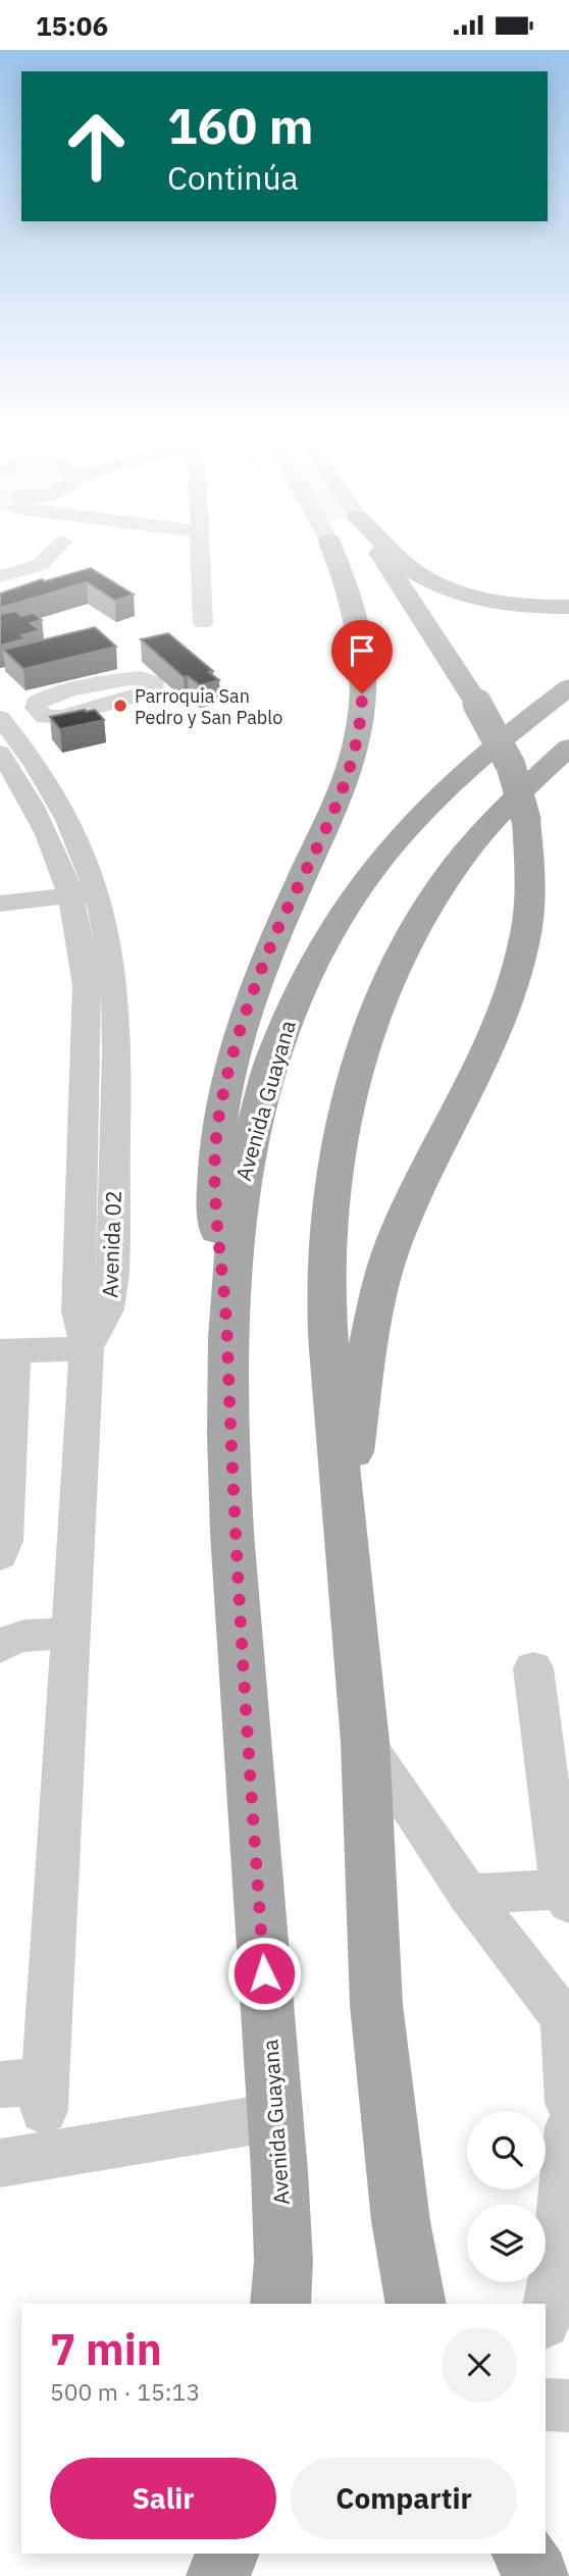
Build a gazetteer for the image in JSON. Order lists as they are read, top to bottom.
{
  "streets": {
    "main road": ["Avenida Guayana"],
    "street": ["Avenida 02"]
  },
  "places": ["Parroquia San Pedro y San Pablo"],
  "page": {
    "status": "15:06",
    "turn": ["160 m", "Continúa"],
    "heading": ["7 min", "500 m · 15:13"],
    "buttons": ["Salir", "Compartir"]
  }
}
